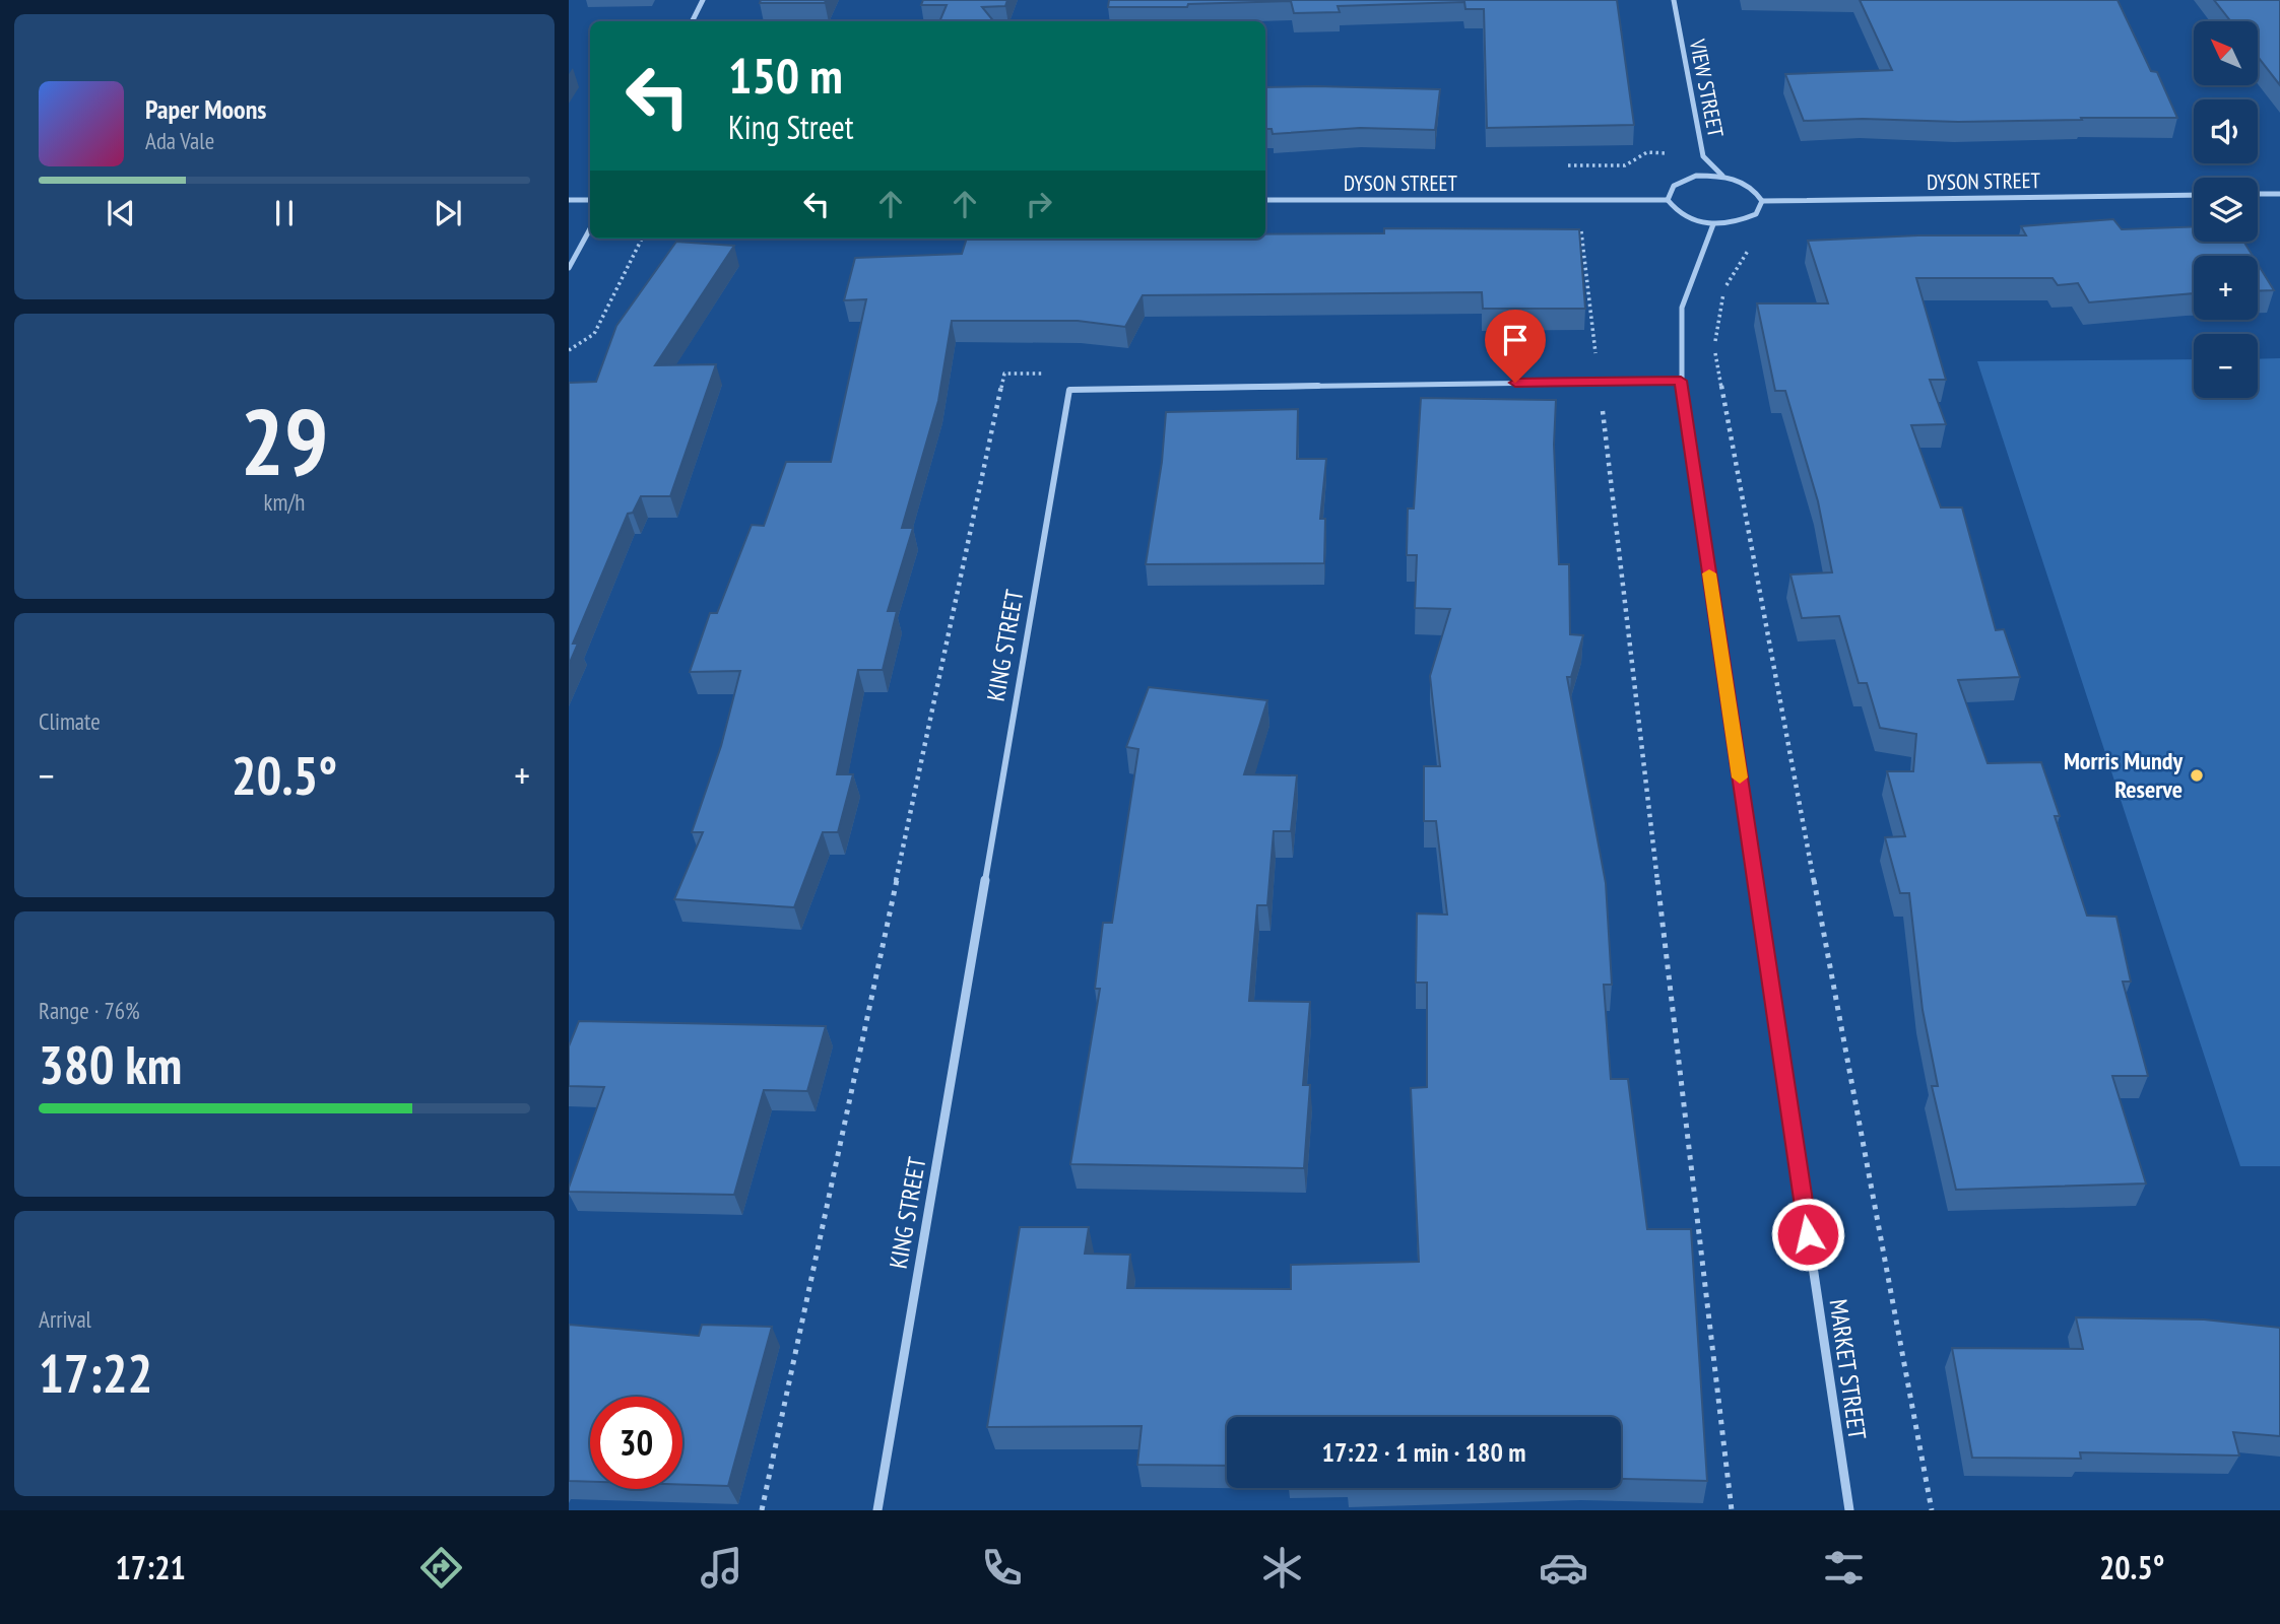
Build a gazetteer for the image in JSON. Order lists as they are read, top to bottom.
{
  "streets": {
    "street": [
      "VIEW STREET",
      "DYSON STREET",
      "KING STREET",
      "MARKET STREET"
    ]
  },
  "crossings": [
    ["KING STREET", "MARKET STREET"]
  ],
  "places": ["Morris Mundy Reserve"],
  "north": "top left",
  "page": {
    "map_buttons": ["+", "−"],
    "turn": ["150 m", "King Street"],
    "song": ["Paper Moons", "Ada Vale"],
    "tile": [
      ["29", "km/h"],
      "Climate",
      ["Range · 76%", "380 km"],
      ["Arrival", "17:22"]
    ],
    "heat": ["−", "20.5°", "+"],
    "limit": "30",
    "trip": "17:22 · 1 min · 180 m",
    "tabs": ["17:21", "20.5°"]
  }
}
